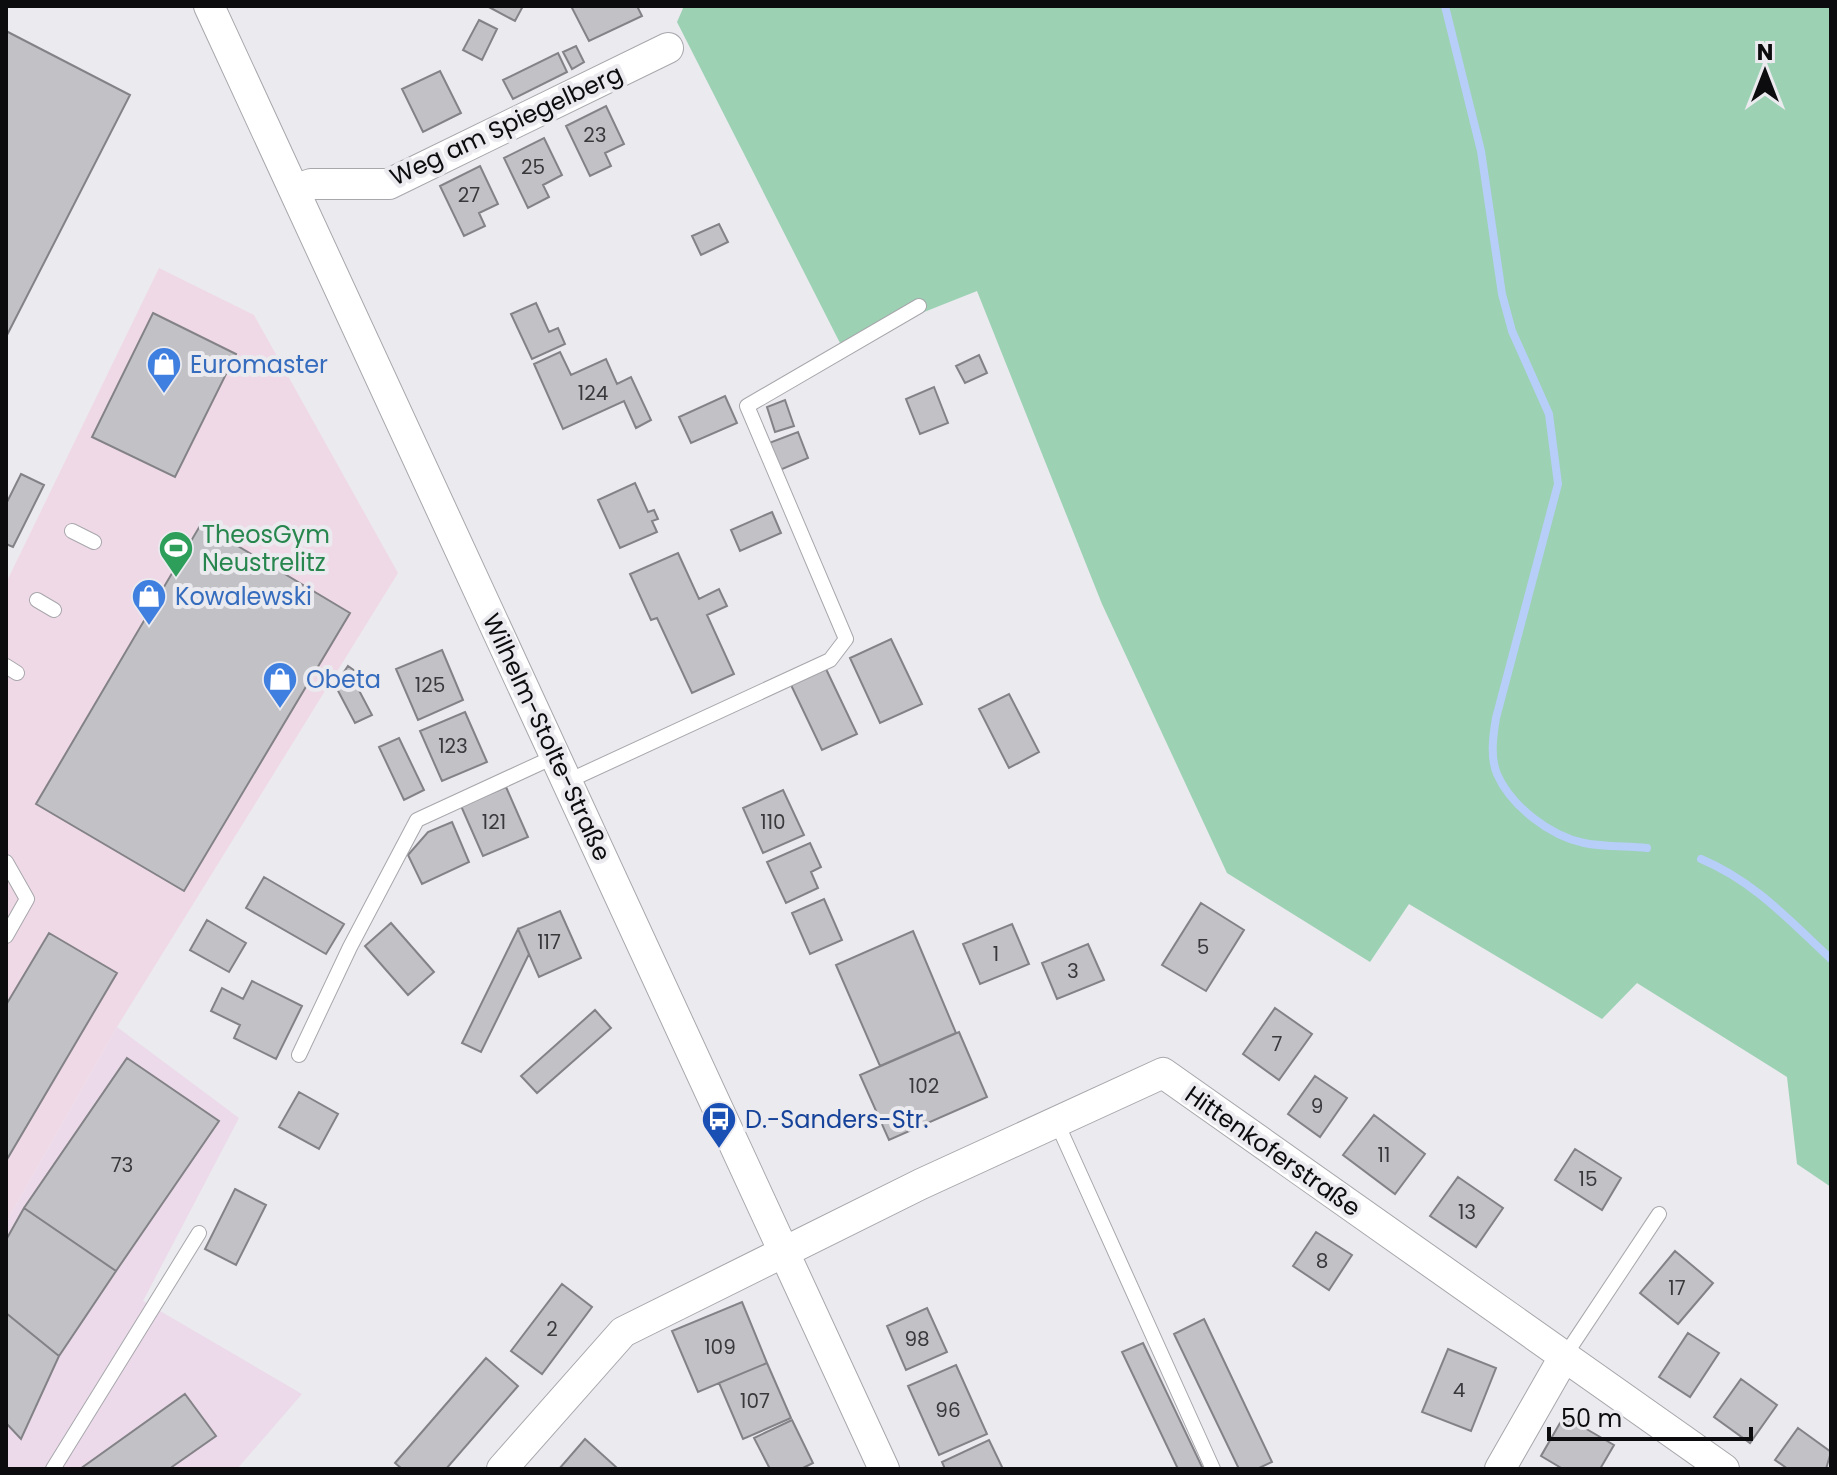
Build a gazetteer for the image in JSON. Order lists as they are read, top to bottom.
{
  "streets": {
    "street": ["Weg am Spiegelberg", "Wilhelm-Stolte-Straße", "Hittenkoferstraße"]
  },
  "crossings": [
    ["Weg am Spiegelberg", "Wilhelm-Stolte-Straße"],
    ["Wilhelm-Stolte-Straße", "Hittenkoferstraße"]
  ],
  "places": {
    "shop": ["Euromaster", "Kowalewski", "Obeta"],
    "sports": ["TheosGym Neustrelitz"],
    "bus stop": ["D.-Sanders-Str."]
  },
  "house_numbers": [
    "23",
    "25",
    "27",
    "124",
    "125",
    "123",
    "121",
    "110",
    "117",
    "5",
    "1",
    "3",
    "7",
    "102",
    "9",
    "11",
    "73",
    "15",
    "13",
    "8",
    "17",
    "2",
    "98",
    "109",
    "4",
    "107",
    "96"
  ],
  "scale_bar": "50 m",
  "north": "top"
}
